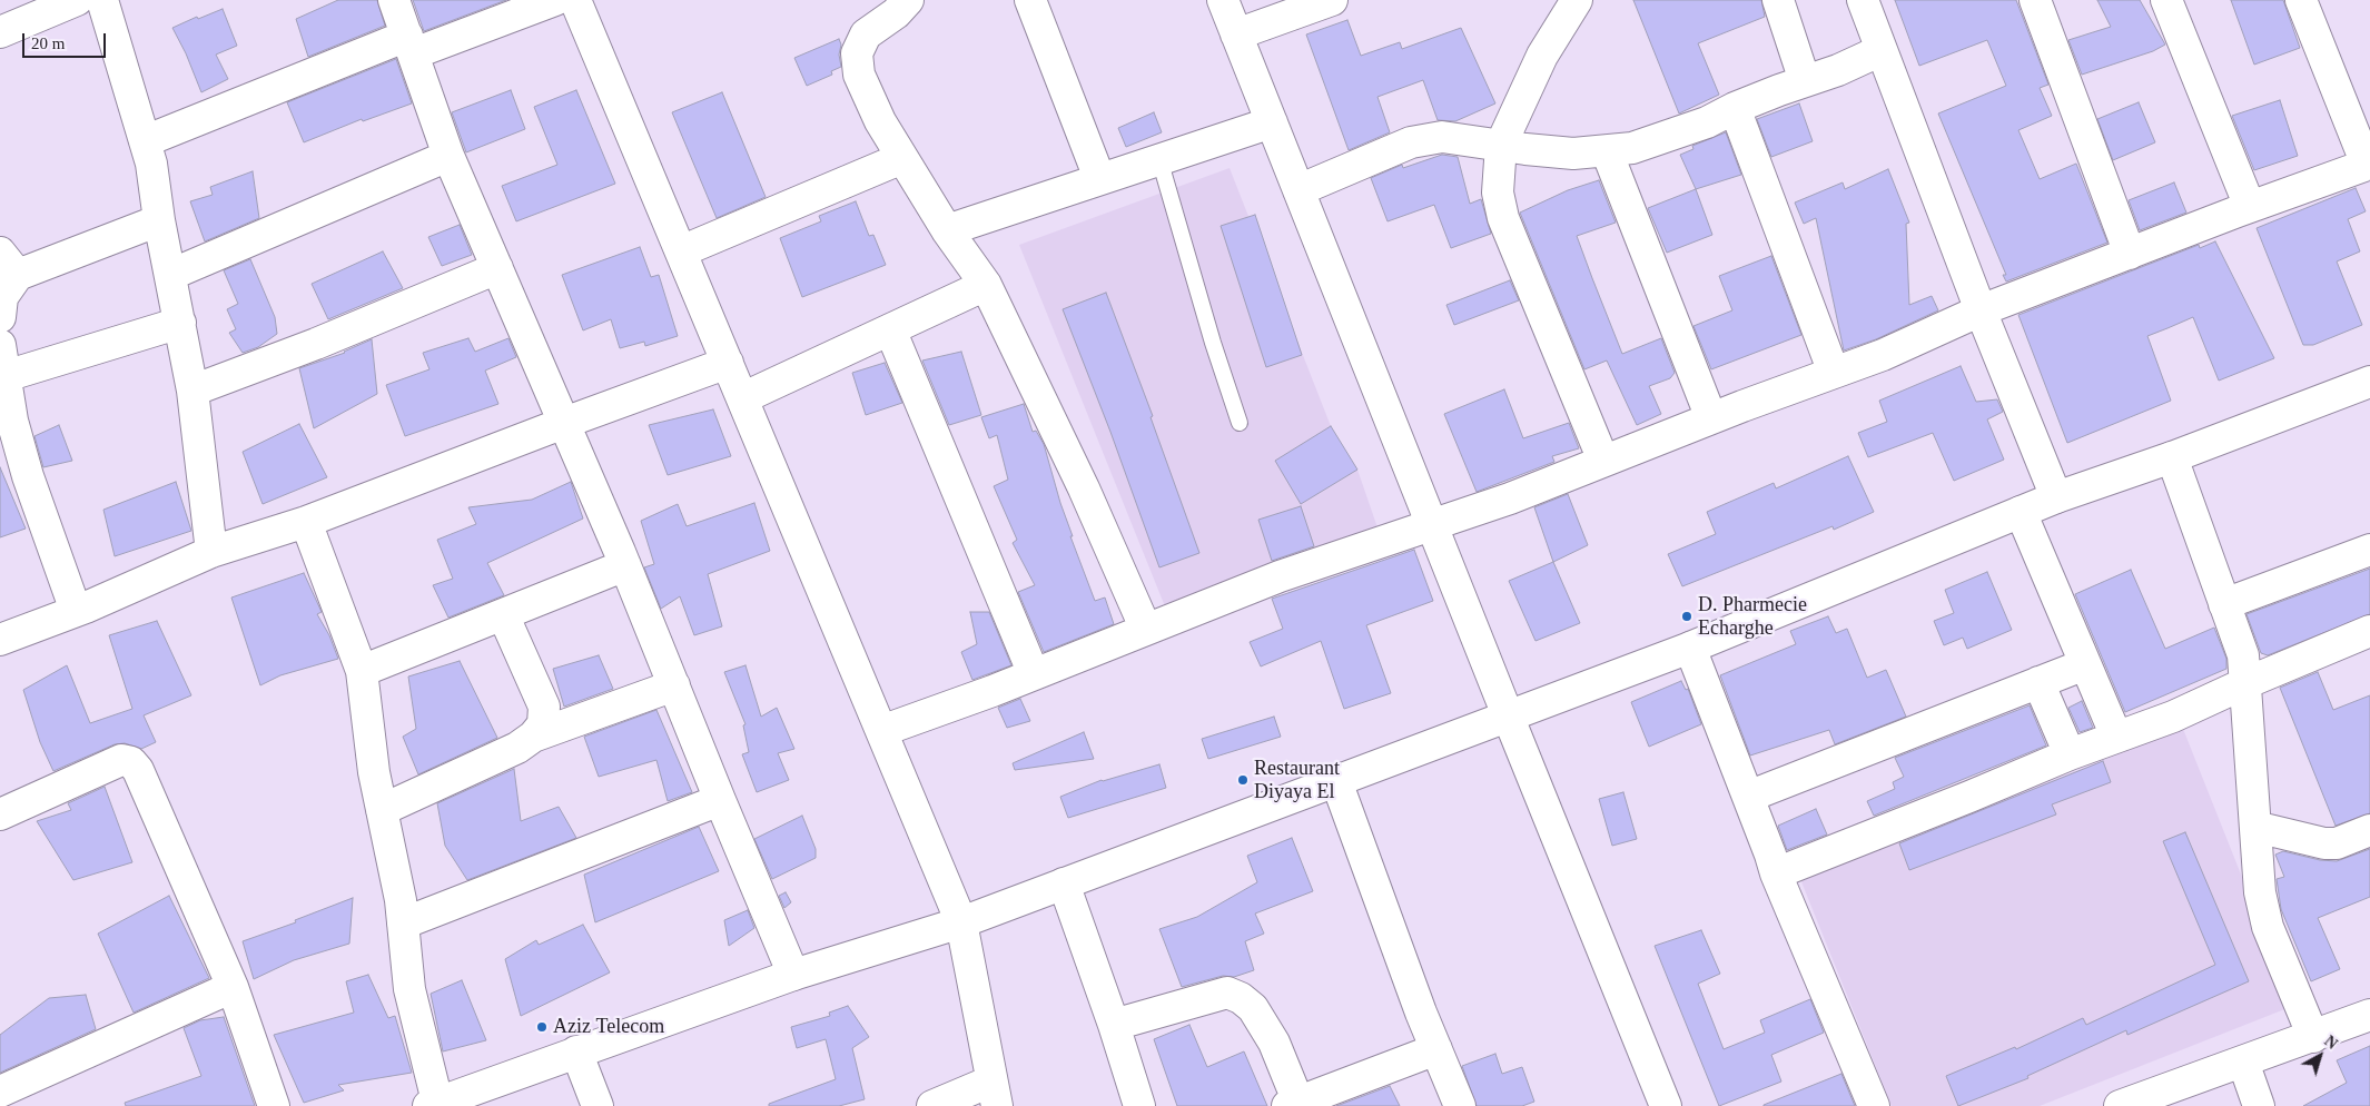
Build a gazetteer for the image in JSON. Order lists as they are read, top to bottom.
{
  "places": ["D. Pharmecie Echarghe", "Restaurant Diyaya El", "Aziz Telecom"],
  "scale_bar": "20 m",
  "north": "top right"
}
